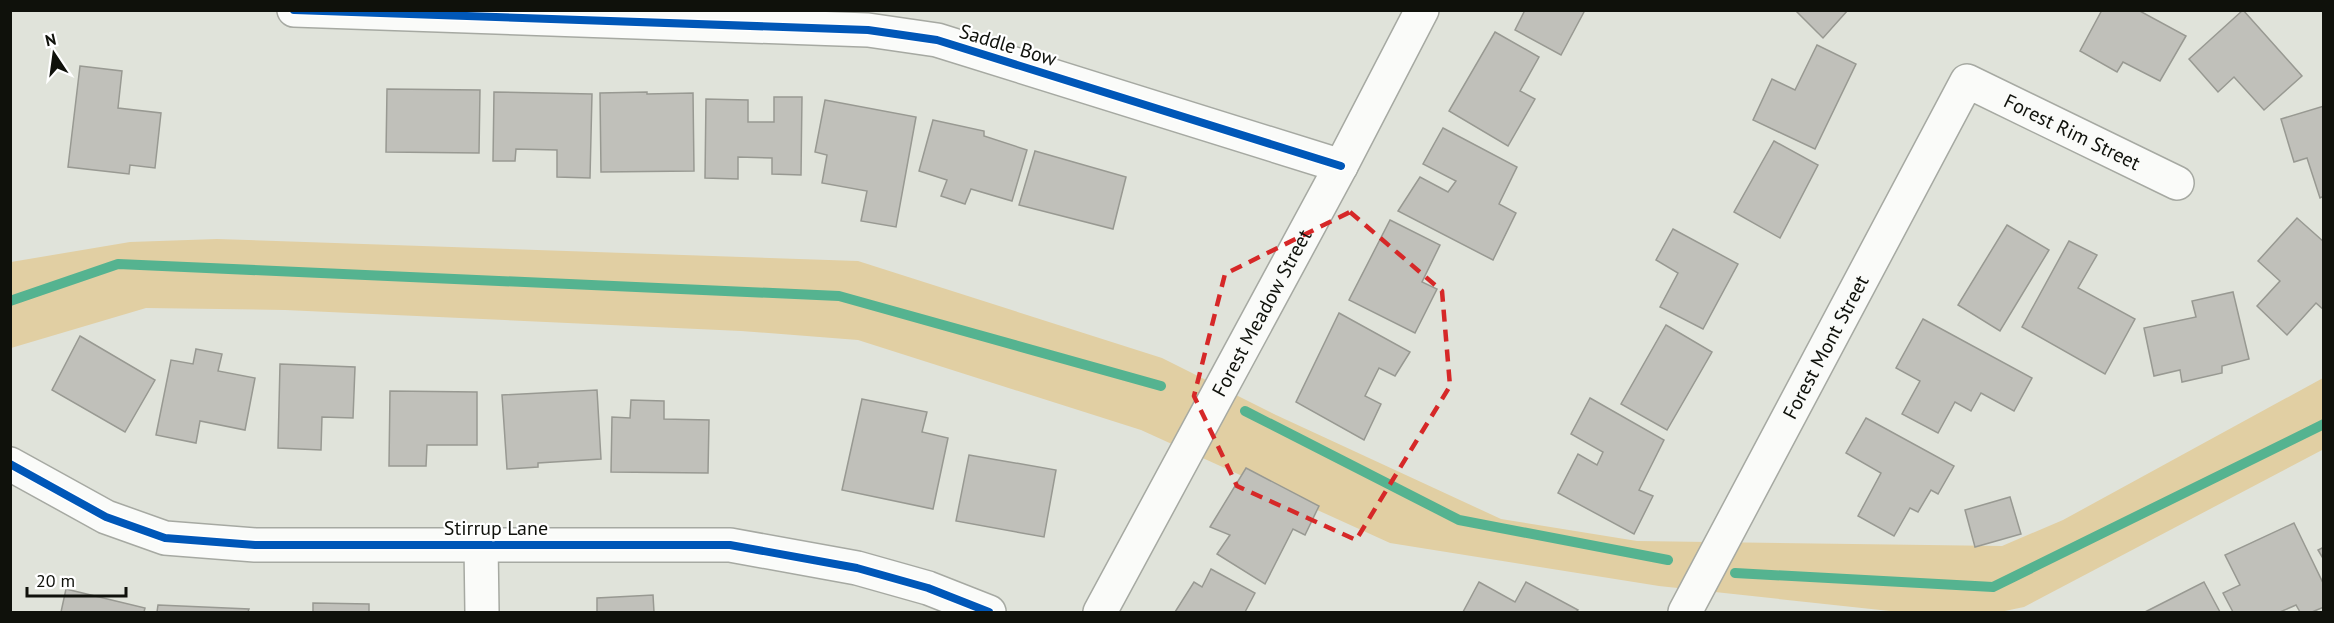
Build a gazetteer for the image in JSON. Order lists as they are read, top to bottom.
{
  "streets": {
    "street": [
      "Saddle Bow",
      "Forest Rim Street",
      "Forest Meadow Street",
      "Forest Mont Street",
      "Stirrup Lane"
    ]
  },
  "crossings": [
    ["Saddle Bow", "Forest Meadow Street"],
    ["Forest Rim Street", "Forest Mont Street"]
  ],
  "scale_bar": "20 m",
  "north": "top"
}
